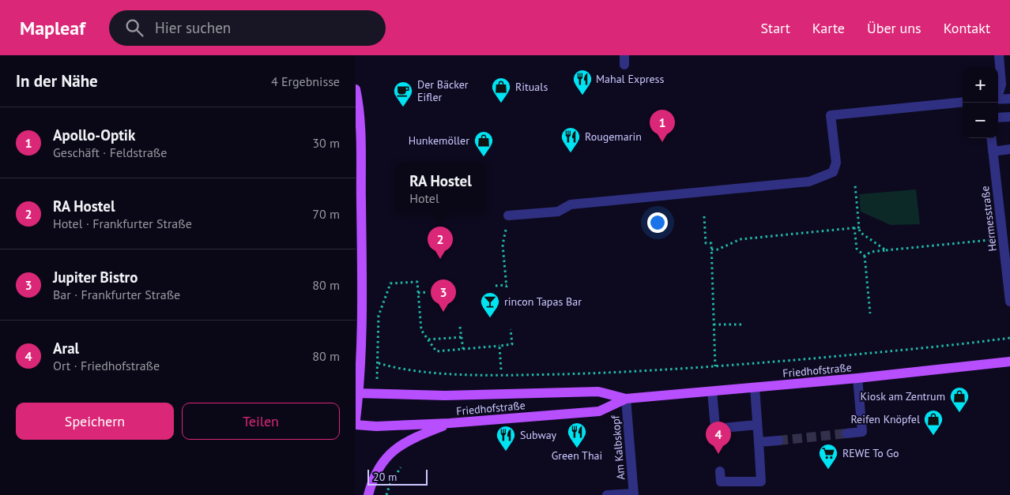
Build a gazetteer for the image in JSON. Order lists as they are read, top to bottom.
{
  "streets": {
    "main road": ["Friedhofstraße"],
    "lane": ["Hermesstraße", "Am Kalbskopf"]
  },
  "crossings": [
    ["Friedhofstraße", "Am Kalbskopf"]
  ],
  "places": {
    "restaurant": [
      "Mahal Express",
      "Rougemarin",
      "Green Thai",
      "Subway"
    ],
    "shop": [
      "Rituals",
      "Hunkemöller",
      "Kiosk am Zentrum",
      "Reifen Knöpfel"
    ],
    "cafe": ["Der Bäcker Eifler"],
    "bar": ["rincon Tapas Bar"],
    "supermarket": ["REWE To Go"]
  },
  "scale_bar": "20 m",
  "page": {
    "header": "Mapleaf",
    "search": "Hier suchen",
    "nav": [
      "Start",
      "Karte",
      "Über uns",
      "Kontakt"
    ],
    "heading": ["In der Nähe", "4 Ergebnisse"],
    "map_buttons": ["+", "−"],
    "list": [
      {
        "mark": "1",
        "name": "Apollo-Optik",
        "note": "Geschäft · Feldstraße",
        "value": "30 m"
      },
      {
        "mark": "2",
        "name": "RA Hostel",
        "note": "Hotel · Frankfurter Straße",
        "value": "70 m"
      },
      {
        "mark": "3",
        "name": "Jupiter Bistro",
        "note": "Bar · Frankfurter Straße",
        "value": "80 m"
      },
      {
        "mark": "4",
        "name": "Aral",
        "note": "Ort · Friedhofstraße",
        "value": "80 m"
      }
    ],
    "pins": [
      "1",
      "2",
      "3",
      "4"
    ],
    "popup": ["RA Hostel", "Hotel"],
    "buttons": ["Speichern", "Teilen"],
    "scale": "20 m"
  }
}
